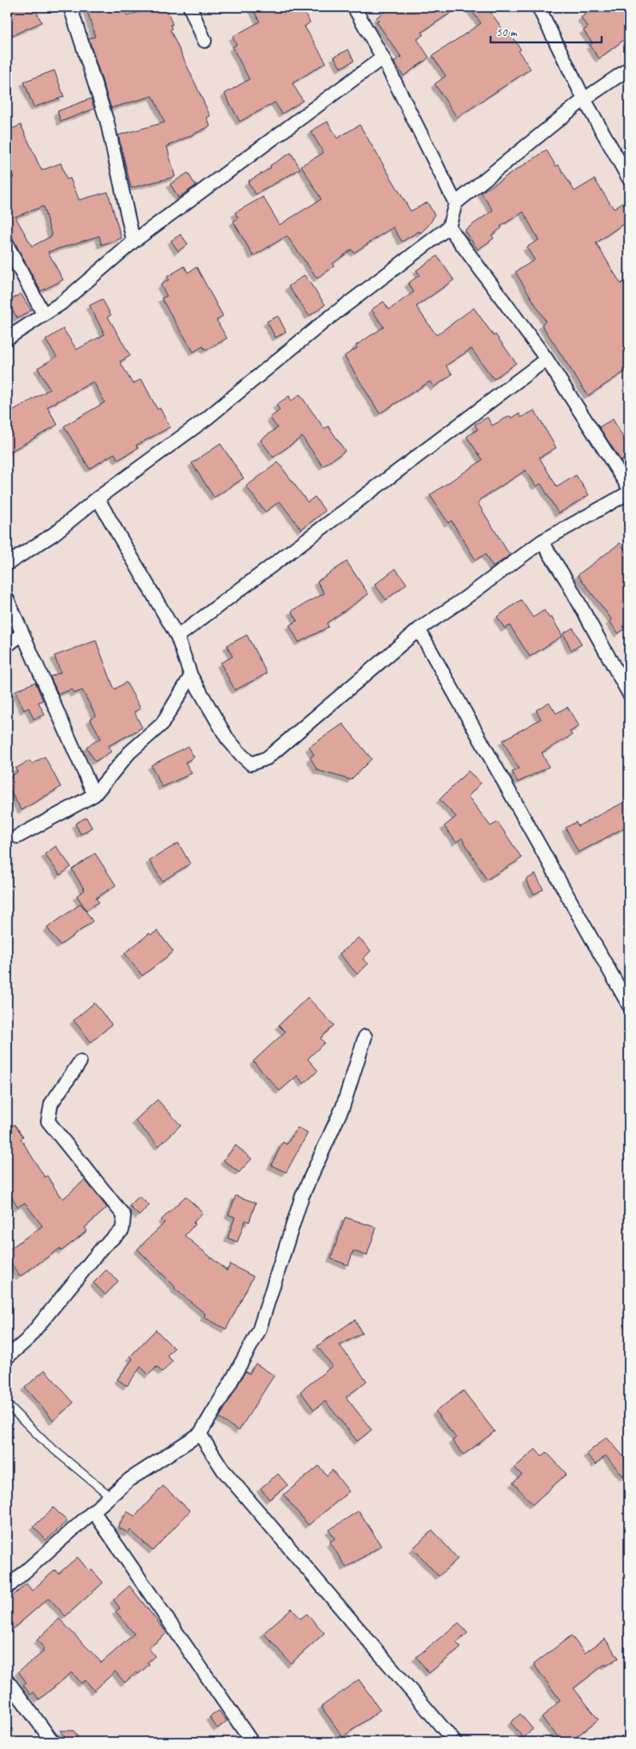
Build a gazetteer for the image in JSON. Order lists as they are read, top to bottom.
{
  "scale_bar": "50 m"
}
